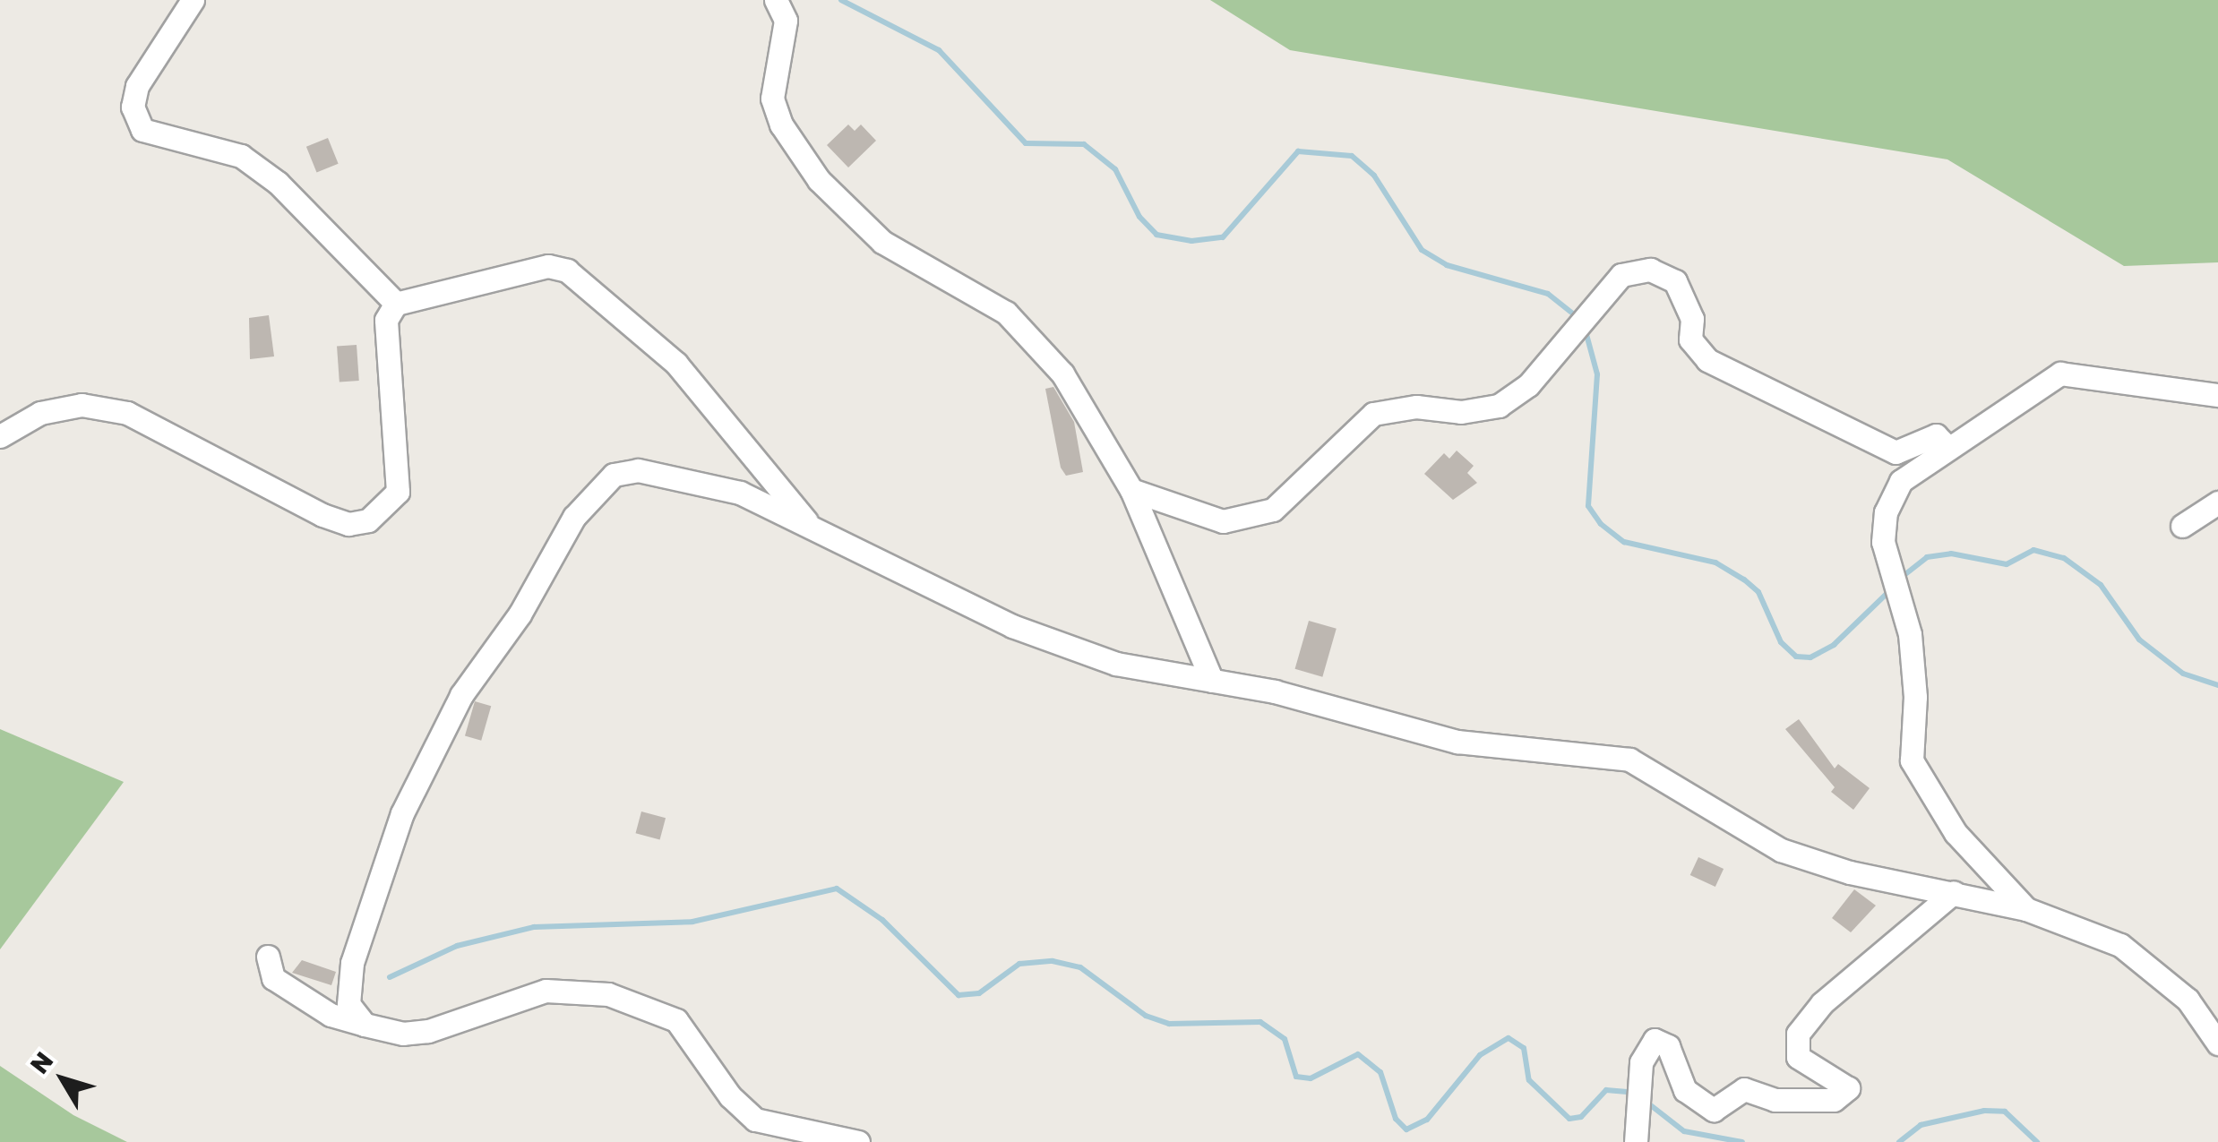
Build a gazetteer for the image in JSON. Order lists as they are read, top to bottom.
{
  "north": "top left"
}
